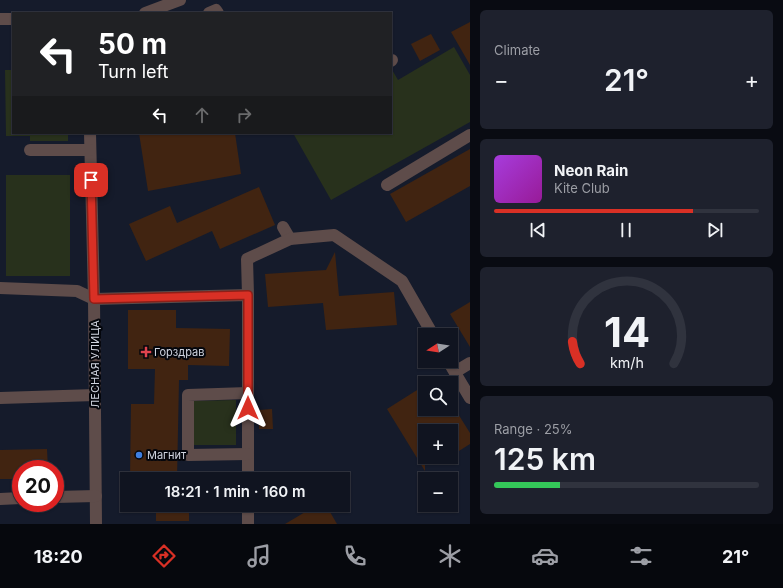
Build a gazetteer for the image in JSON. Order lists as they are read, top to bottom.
{
  "streets": {
    "street": ["ЛЕСНАЯ УЛИЦА"]
  },
  "places": {
    "health": ["Горздрав"],
    "other": ["Магнит"]
  },
  "north": "left",
  "page": {
    "tile": [
      "Climate",
      ["Range · 25%", "125 km"]
    ],
    "turn": ["50 m", "Turn left"],
    "heat": ["−", "21°", "+"],
    "song": ["Neon Rain", "Kite Club"],
    "map_buttons": ["+", "−"],
    "limit": "20",
    "trip": "18:21 · 1 min · 160 m",
    "tabs": ["18:20", "21°"],
    "gauge": ["14", "km/h"]
  }
}
